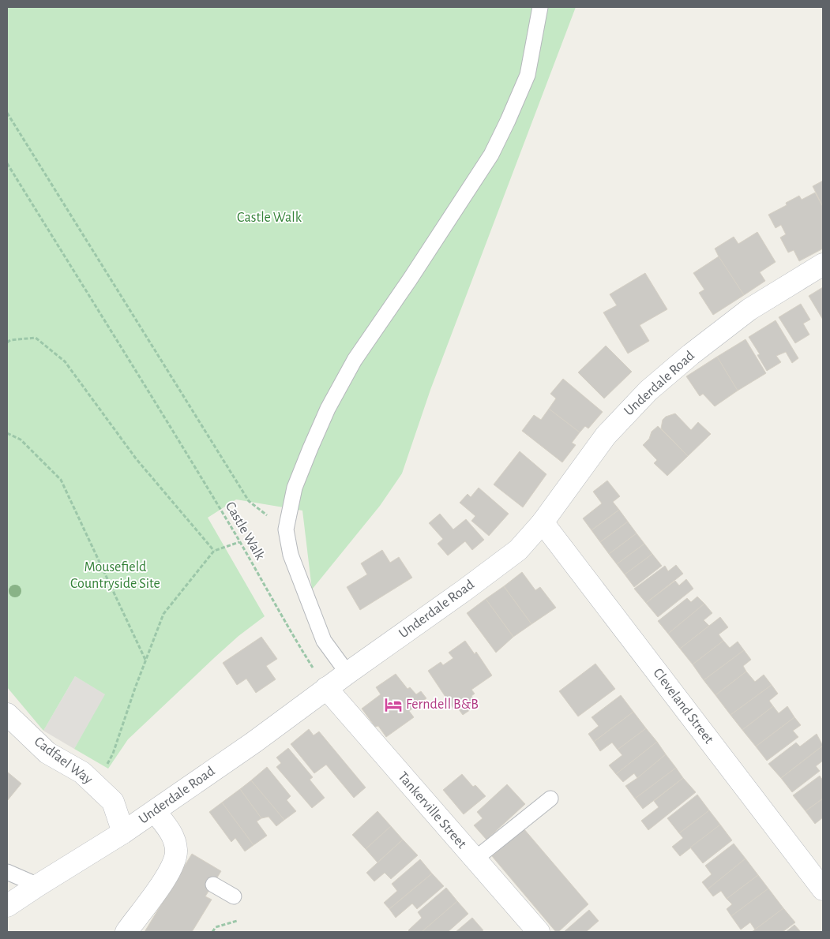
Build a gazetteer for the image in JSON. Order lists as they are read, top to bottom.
{
  "streets": {
    "street": [
      "Underdale Road",
      "Cleveland Street",
      "Cadfael Way",
      "Tankerville Street"
    ],
    "path": ["Castle Walk"]
  },
  "crossings": [
    ["Underdale Road", "Castle Walk"],
    ["Underdale Road", "Cleveland Street"],
    ["Underdale Road", "Cadfael Way"],
    ["Underdale Road", "Tankerville Street"],
    ["Castle Walk", "Tankerville Street"]
  ],
  "parks": ["Castle Walk", "Mousefield Countryside Site"],
  "places": {
    "hotel": ["Ferndell B&B"]
  }
}
